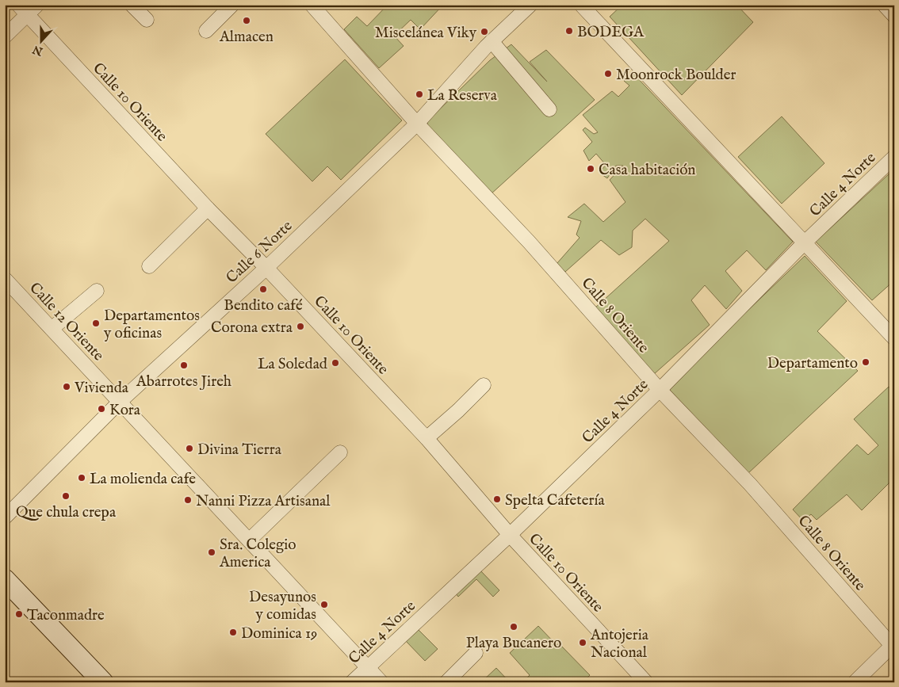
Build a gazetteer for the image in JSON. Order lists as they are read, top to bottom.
{
  "streets": {
    "street": [
      "Calle 10 Oriente",
      "Calle 4 Norte",
      "Calle 6 Norte",
      "Calle 8 Oriente",
      "Calle 12 Oriente"
    ]
  },
  "crossings": [
    ["Calle 10 Oriente", "Calle 4 Norte"],
    ["Calle 10 Oriente", "Calle 6 Norte"],
    ["Calle 4 Norte", "Calle 8 Oriente"],
    ["Calle 4 Norte", "Calle 12 Oriente"],
    ["Calle 6 Norte", "Calle 8 Oriente"],
    ["Calle 6 Norte", "Calle 12 Oriente"]
  ],
  "places": [
    "Almacen",
    "BODEGA",
    "Miscelánea Viky",
    "Moonrock Boulder",
    "La Reserva",
    "Casa habitación",
    "Bendito café",
    "Departamentos y oficinas",
    "Corona extra",
    "Departamento",
    "La Soledad",
    "Abarrotes Jireh",
    "Vivienda",
    "Kora",
    "Divina Tierra",
    "La molienda cafe",
    "Que chula crepa",
    "Spelta Cafetería",
    "Nanni Pizza Artisanal",
    "Sra. Colegio America",
    "Desayunos y comidas",
    "Taconmadre",
    "Playa Bucanero",
    "Dominica 19",
    "Antojeria Nacional"
  ],
  "north": "bottom"
}
